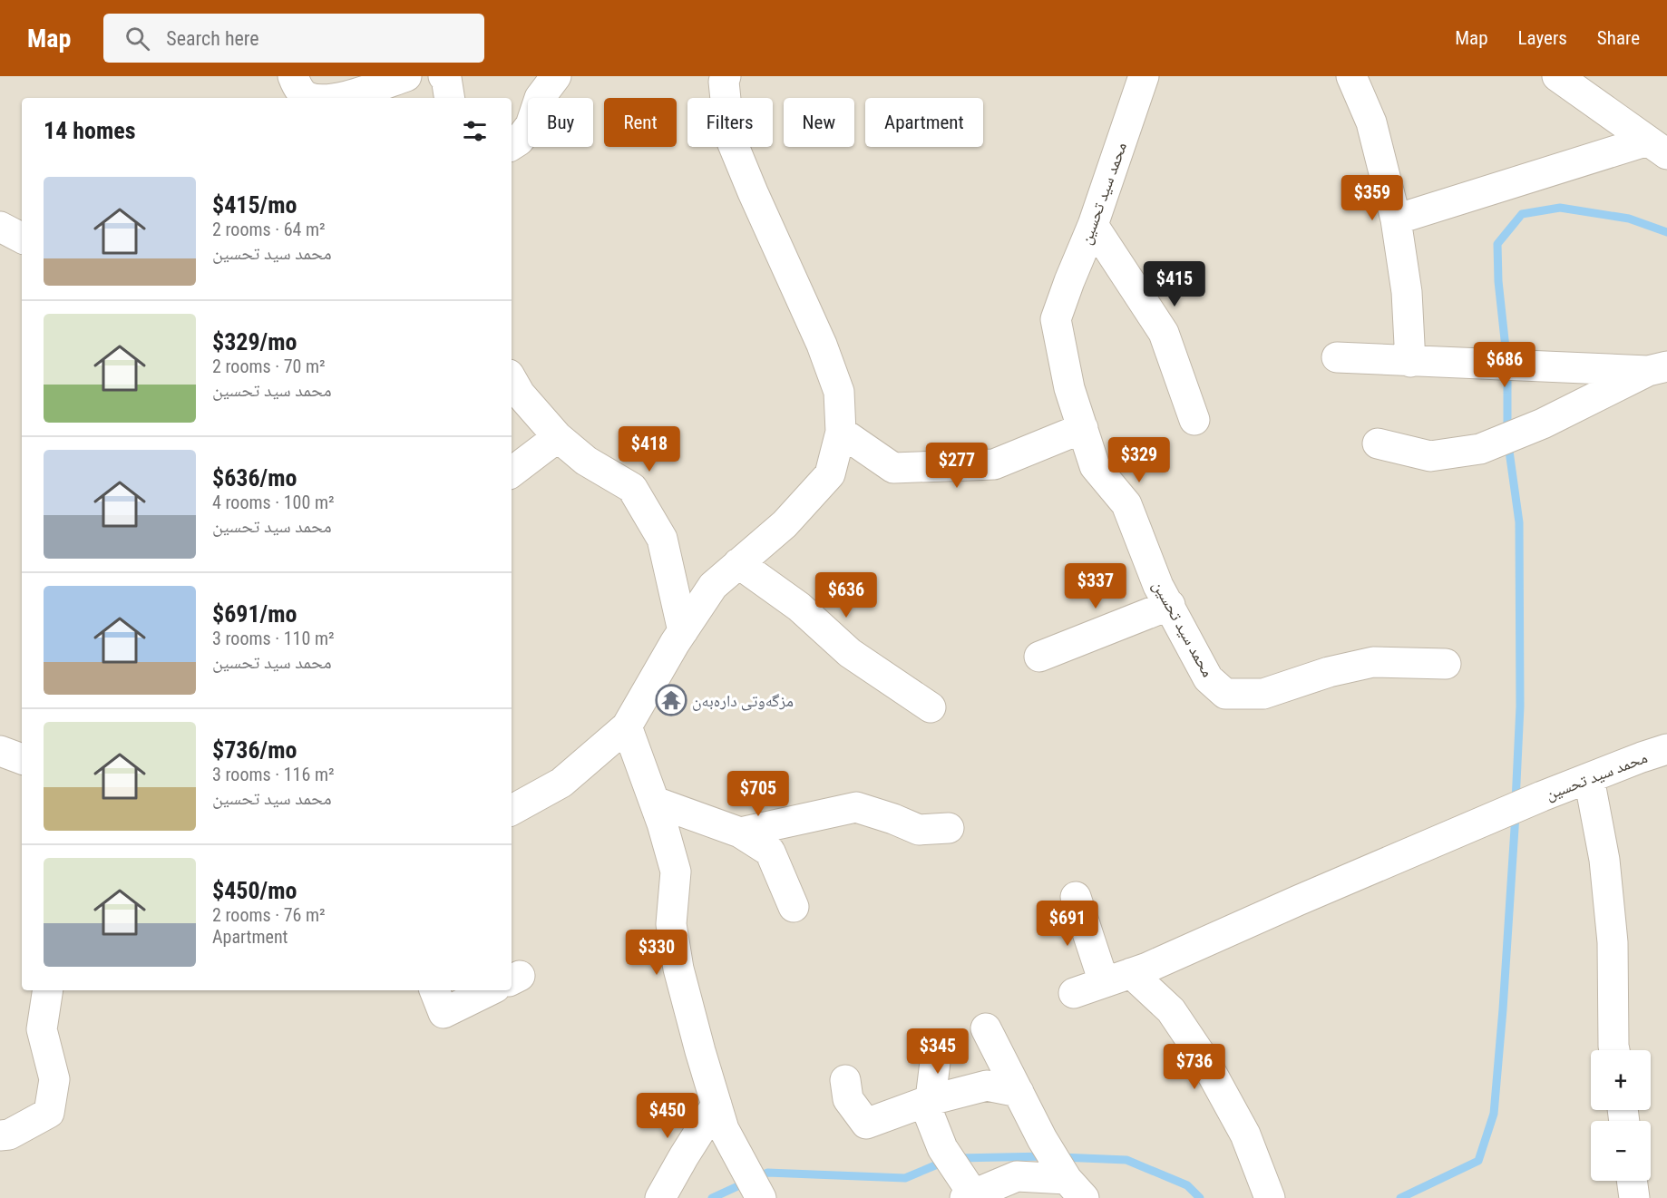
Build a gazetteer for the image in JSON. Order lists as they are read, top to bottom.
{
  "streets": {
    "street": ["محمد سید تحسین"]
  },
  "places": {
    "temple": ["مزگەوتی دارەبەن"]
  },
  "page": {
    "header": "Map",
    "search": "Search here",
    "nav": ["Map", "Layers", "Share"],
    "chip": [
      "Buy",
      "Rent",
      "Filters",
      "New",
      "Apartment"
    ],
    "heading": "14 homes",
    "list": [
      {
        "name": "$415/mo",
        "note": "2 rooms · 64 m² · محمد سید تحسین"
      },
      {
        "name": "$329/mo",
        "note": "2 rooms · 70 m² · محمد سید تحسین"
      },
      {
        "name": "$636/mo",
        "note": "4 rooms · 100 m² · محمد سید تحسین"
      },
      {
        "name": "$691/mo",
        "note": "3 rooms · 110 m² · محمد سید تحسین"
      },
      {
        "name": "$736/mo",
        "note": "3 rooms · 116 m² · محمد سید تحسین"
      },
      {
        "name": "$450/mo",
        "note": "2 rooms · 76 m² · Apartment"
      }
    ],
    "price": [
      "$359",
      "$415",
      "$686",
      "$418",
      "$329",
      "$277",
      "$337",
      "$636",
      "$705",
      "$691",
      "$330",
      "$345",
      "$736",
      "$450"
    ],
    "map_buttons": ["+", "−"]
  }
}
